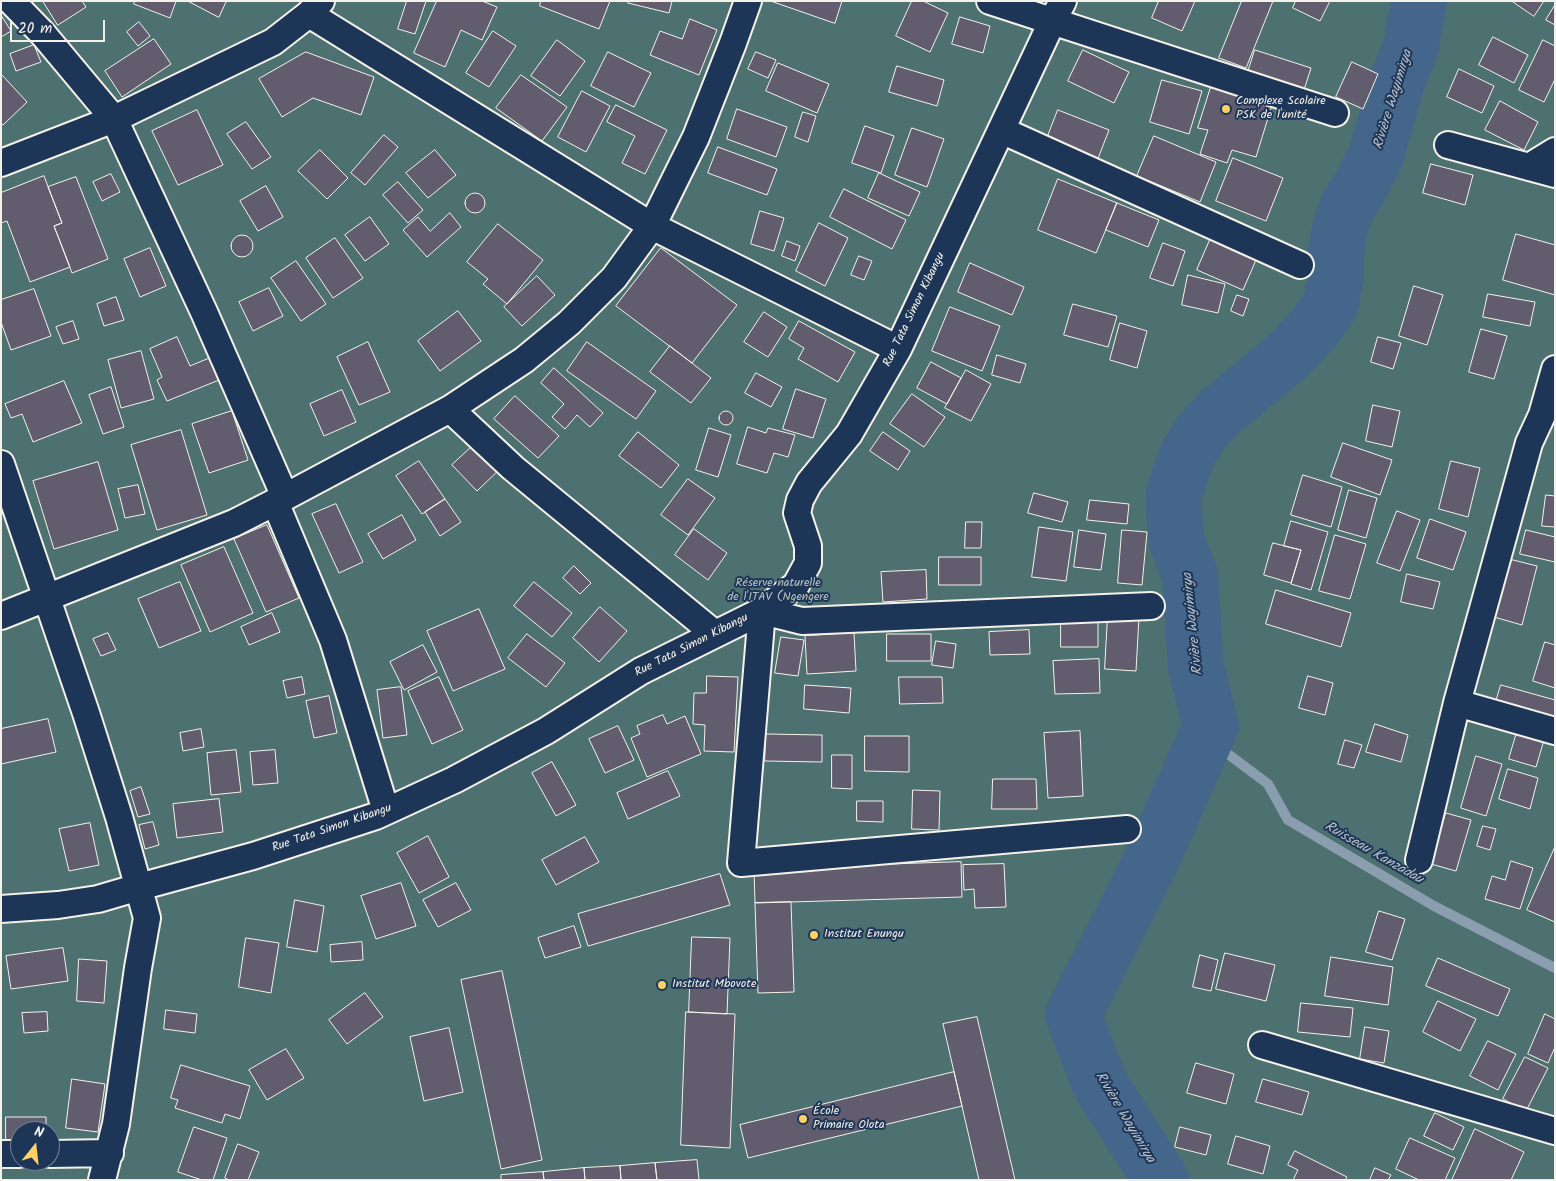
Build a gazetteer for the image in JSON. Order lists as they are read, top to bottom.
{
  "streets": {
    "street": ["Rue Tata Simon Kibangu"]
  },
  "water": ["Rivière Wayimirya", "Ruisseau Kanzadau"],
  "parks": ["Réserve naturelle de l'ITAV (Ngengere"],
  "places": [
    "Complexe Scolaire PSK de l'unité",
    "Institut Enungu",
    "Institut Mbovote",
    "École Primaire Olota"
  ],
  "scale_bar": "20 m",
  "north": "top"
}
